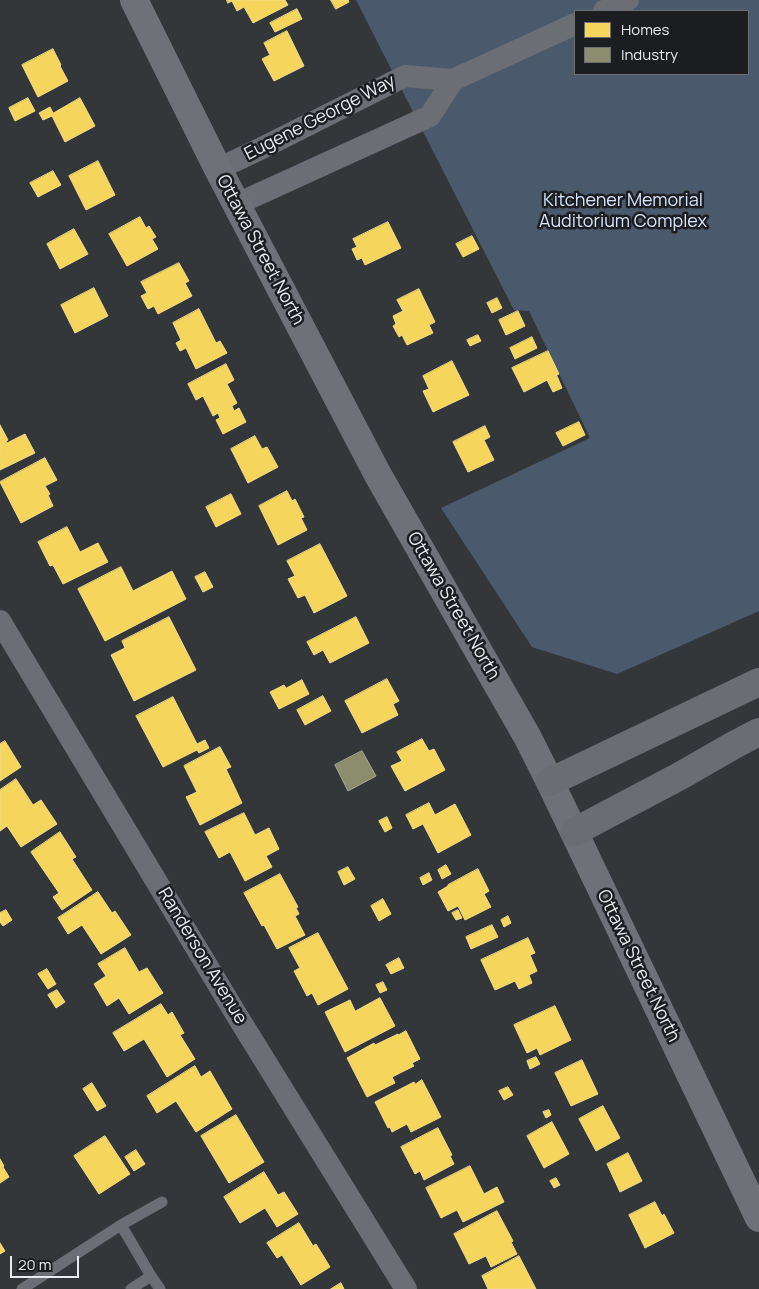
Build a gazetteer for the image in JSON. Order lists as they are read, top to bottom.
{
  "streets": {
    "main road": ["Ottawa Street North"],
    "street": ["Eugene George Way", "Randerson Avenue"]
  },
  "crossings": [
    ["Eugene George Way", "Ottawa Street North"]
  ],
  "parks": ["Kitchener Memorial Auditorium Complex"],
  "legend": ["Homes", "Industry"],
  "scale_bar": "20 m"
}
